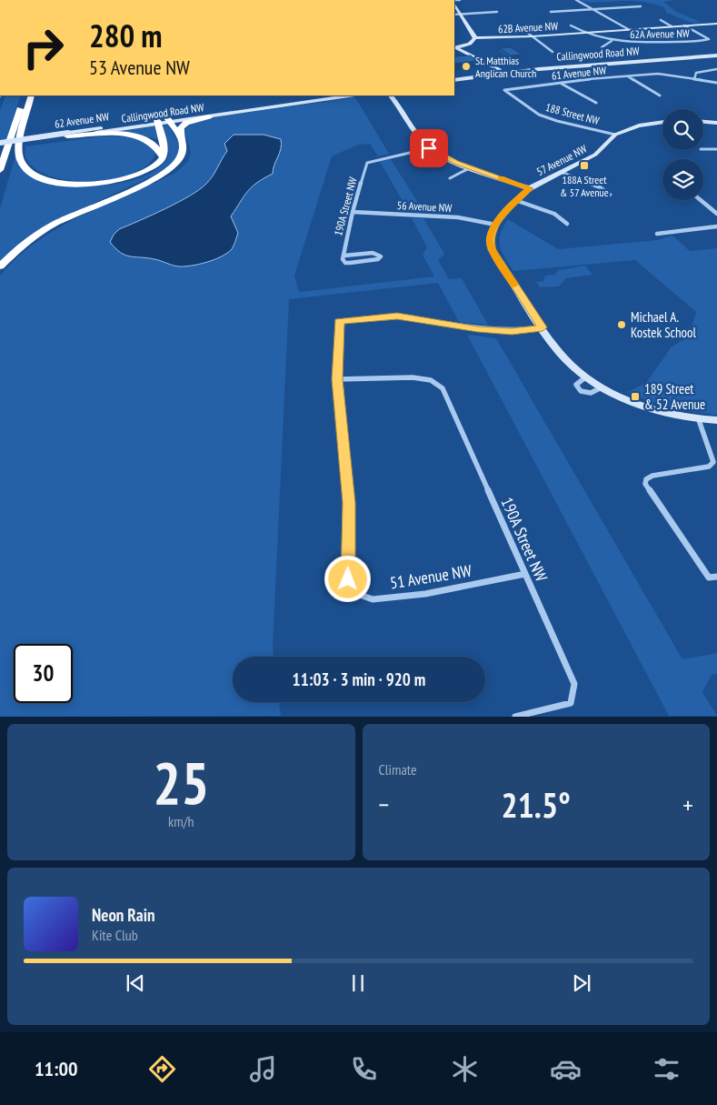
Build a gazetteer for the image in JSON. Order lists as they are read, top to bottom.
{
  "streets": {
    "street": [
      "62B Avenue NW",
      "62A Avenue NW",
      "Callingwood Road NW",
      "61 Avenue NW",
      "188 Street NW",
      "62 Avenue NW",
      "57 Avenue NW",
      "190A Street NW",
      "56 Avenue NW",
      "51 Avenue NW"
    ]
  },
  "crossings": [
    ["62B Avenue NW", "62A Avenue NW"],
    ["Callingwood Road NW", "62 Avenue NW"],
    ["61 Avenue NW", "188 Street NW"],
    ["188 Street NW", "57 Avenue NW"],
    ["57 Avenue NW", "56 Avenue NW"],
    ["190A Street NW", "56 Avenue NW"],
    ["190A Street NW", "51 Avenue NW"]
  ],
  "places": {
    "other": ["St. Matthias Anglican Church", "Michael A. Kostek School"],
    "transit": ["188A Street & 57 Avenue", "189 Street & 52 Avenue"]
  },
  "page": {
    "turn": ["280 m", "53 Avenue NW"],
    "limit": "30",
    "trip": "11:03 · 3 min · 920 m",
    "tile": [
      ["25", "km/h"],
      "Climate"
    ],
    "heat": ["−", "21.5°", "+"],
    "song": ["Neon Rain", "Kite Club"],
    "tabs": "11:00"
  }
}
